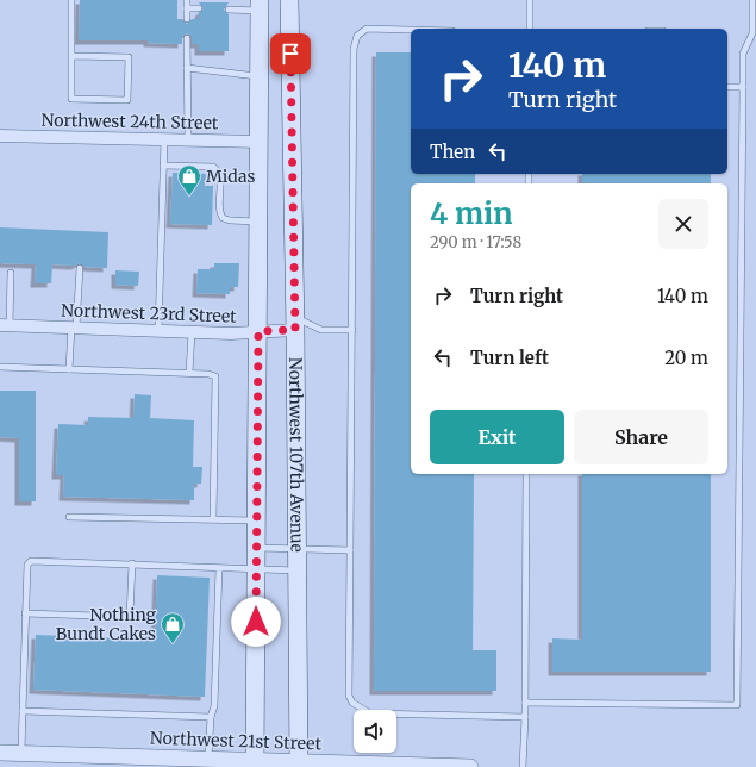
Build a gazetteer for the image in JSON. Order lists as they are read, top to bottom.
{
  "streets": {
    "main road": ["Northwest 107th Avenue"],
    "street": ["Northwest 24th Street", "Northwest 23rd Street", "Northwest 21st Street"]
  },
  "crossings": [
    ["Northwest 23rd Street", "Northwest 107th Avenue"],
    ["Northwest 107th Avenue", "Northwest 21st Street"]
  ],
  "places": {
    "shop": ["Midas", "Nothing Bundt Cakes"]
  },
  "page": {
    "turn": ["140 m", "Turn right"],
    "then": "Then",
    "heading": ["4 min", "290 m · 17:58"],
    "list": [
      {
        "name": "Turn right",
        "value": "140 m"
      },
      {
        "name": "Turn left",
        "value": "20 m"
      }
    ],
    "buttons": ["Exit", "Share"]
  }
}
